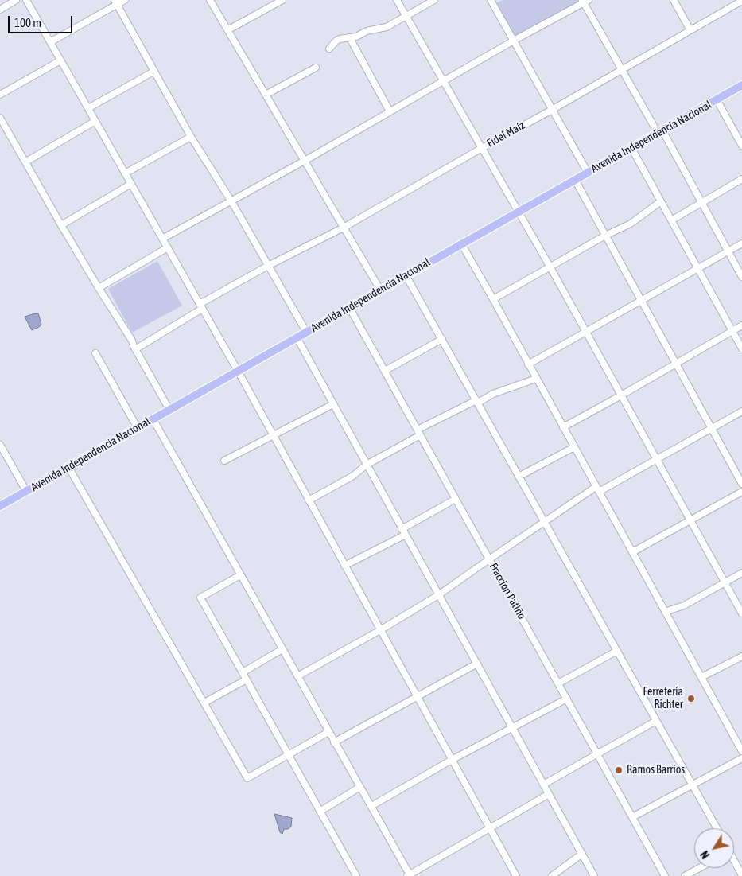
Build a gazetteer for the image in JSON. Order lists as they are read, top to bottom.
{
  "streets": {
    "main road": ["Avenida Independencia Nacional"],
    "street": ["Fidel Maíz", "Fraccion Patiño"]
  },
  "crossings": [
    ["Avenida Independencia Nacional", "Fraccion Patiño"]
  ],
  "places": ["Ferretería Richter", "Ramos Barrios"],
  "scale_bar": "100 m",
  "north": "bottom left"
}
